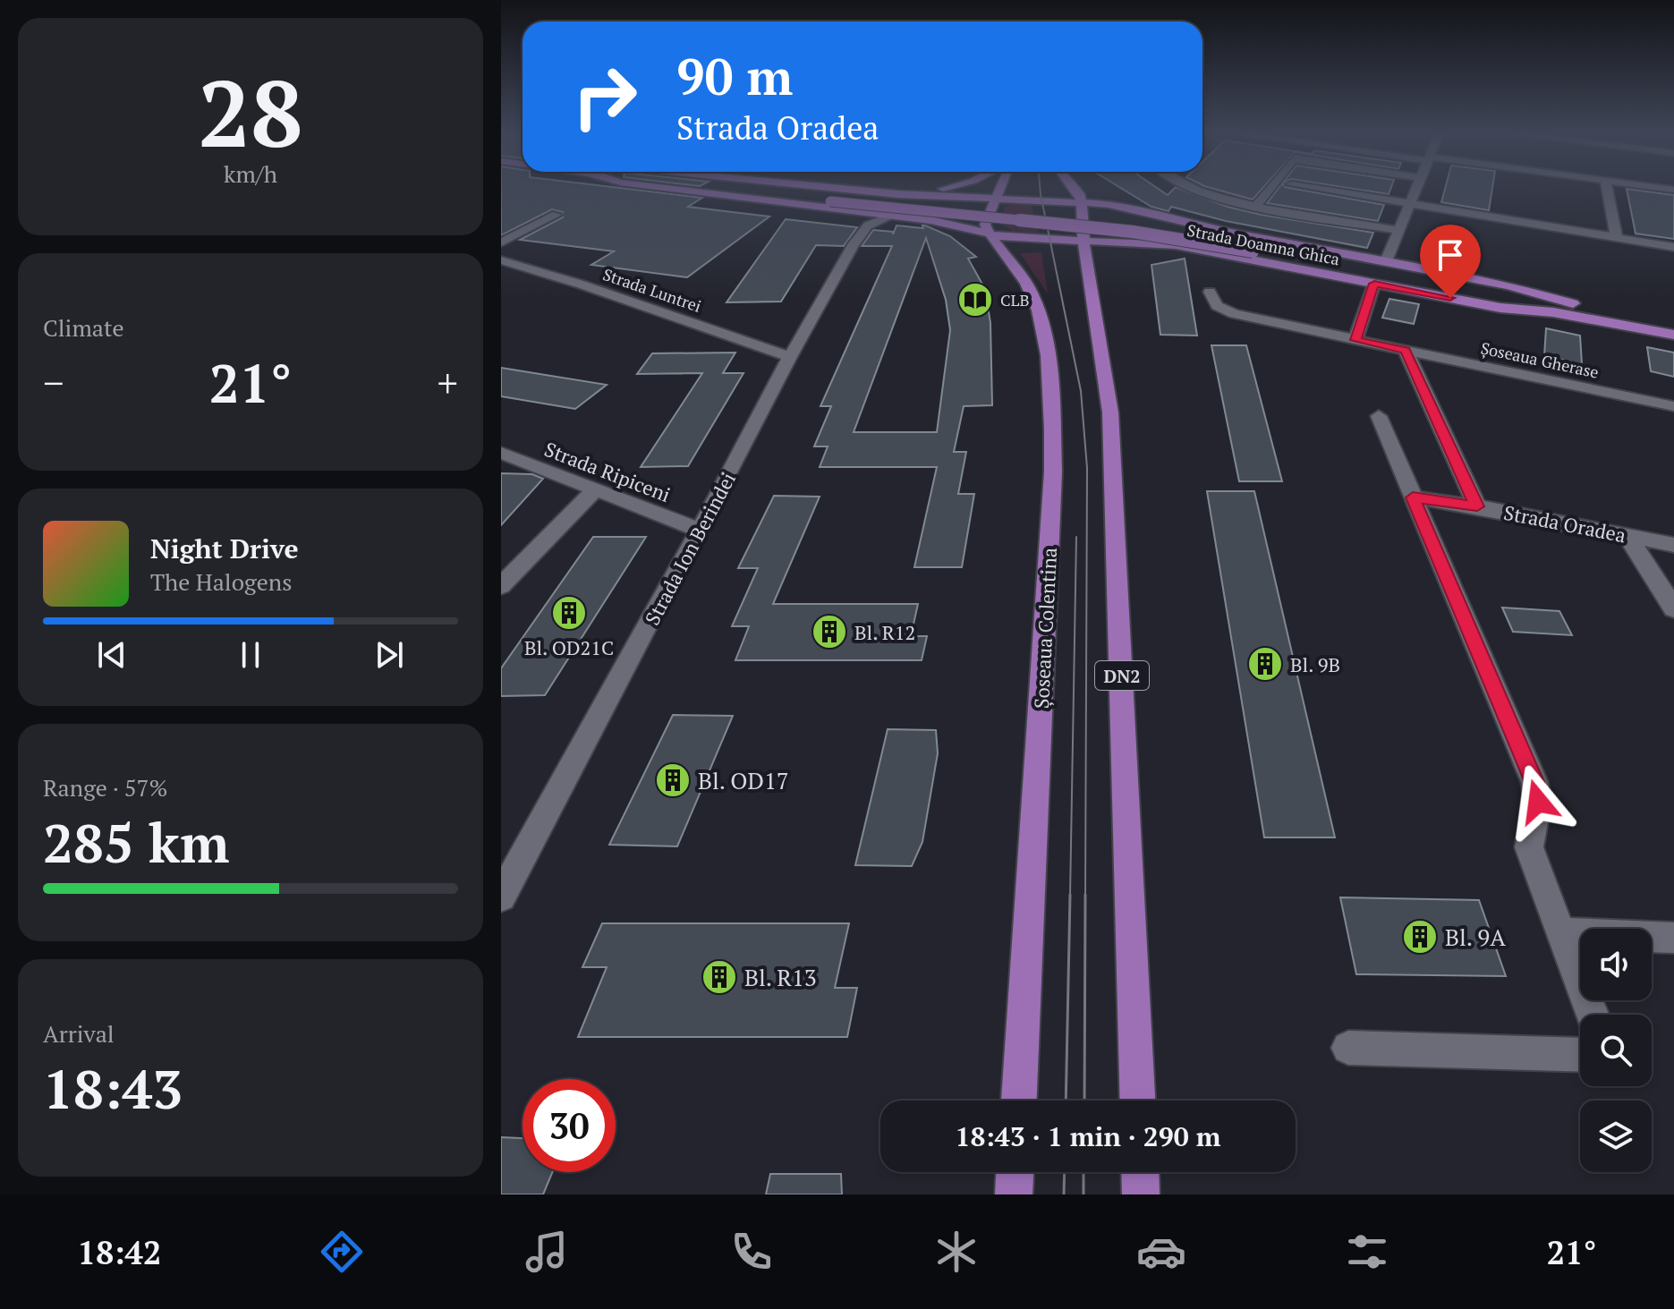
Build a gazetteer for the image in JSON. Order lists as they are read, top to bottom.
{
  "streets": {
    "main road": ["Strada Doamna Ghica", "Șoseaua Colentina", "DN2"],
    "street": [
      "Strada Luntrei",
      "Șoseaua Gherase",
      "Strada Ripiceni",
      "Strada Oradea",
      "Strada Ion Berindei"
    ]
  },
  "crossings": [
    ["Strada Doamna Ghica", "Strada Ion Berindei"],
    ["Strada Doamna Ghica", "Șoseaua Colentina"],
    ["Strada Doamna Ghica", "DN2"],
    ["Strada Luntrei", "Strada Ion Berindei"],
    ["Strada Ripiceni", "Strada Ion Berindei"]
  ],
  "places": {
    "library": ["CLB"],
    "building": [
      "Bl. OD21C",
      "Bl. R12",
      "Bl. 9B",
      "Bl. OD17",
      "Bl. 9A",
      "Bl. R13"
    ]
  },
  "page": {
    "tile": [
      ["28", "km/h"],
      "Climate",
      ["Range · 57%", "285 km"],
      ["Arrival", "18:43"]
    ],
    "turn": ["90 m", "Strada Oradea"],
    "heat": ["−", "21°", "+"],
    "song": ["Night Drive", "The Halogens"],
    "limit": "30",
    "trip": "18:43 · 1 min · 290 m",
    "tabs": ["18:42", "21°"]
  }
}
